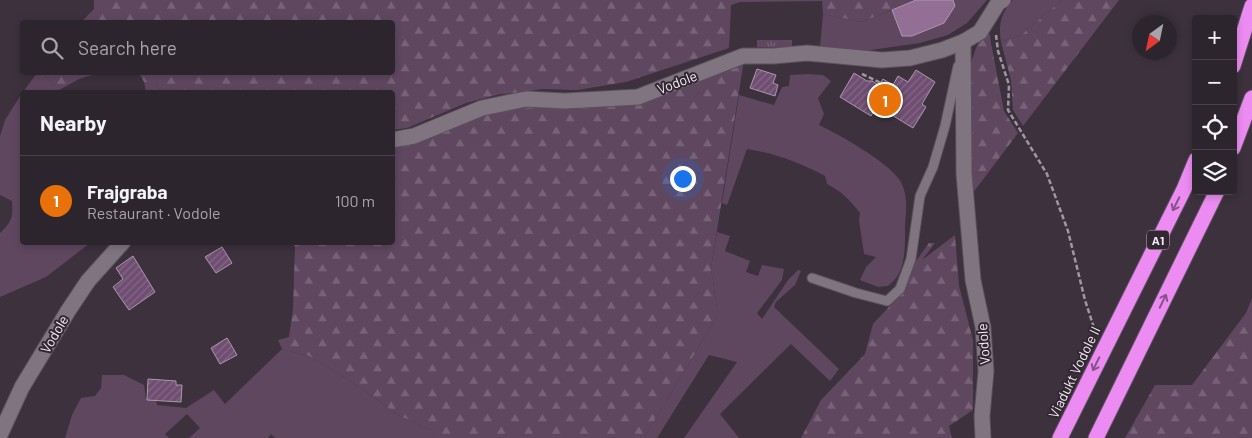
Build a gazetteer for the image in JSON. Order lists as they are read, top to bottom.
{
  "streets": {
    "highway": ["A1", "Viadukt Vodole II"],
    "street": ["Vodole"]
  },
  "north": "bottom left",
  "page": {
    "map_buttons": ["+", "−"],
    "search": "Search here",
    "pins": "1",
    "heading": "Nearby",
    "list": [
      {
        "mark": "1",
        "name": "Frajgraba",
        "note": "Restaurant · Vodole",
        "value": "100 m"
      }
    ]
  }
}
